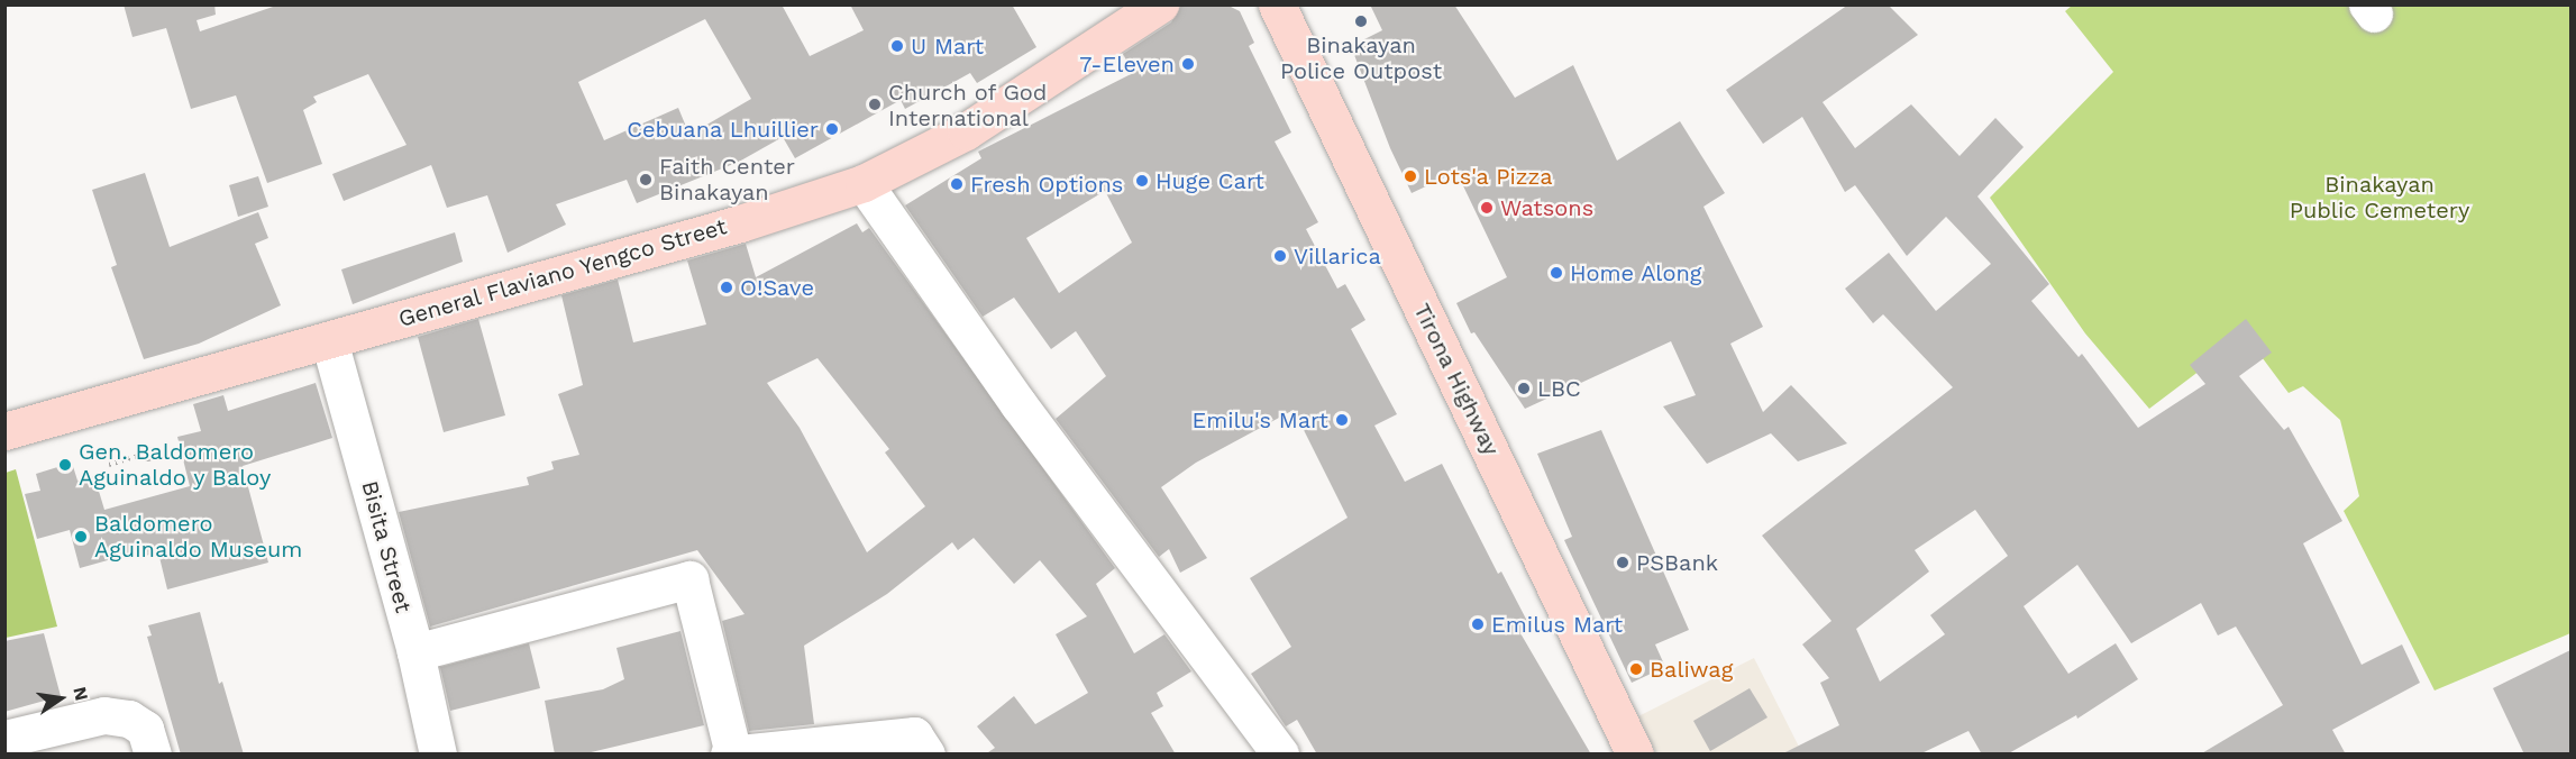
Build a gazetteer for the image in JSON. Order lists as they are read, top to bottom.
{
  "streets": {
    "main road": ["General Flaviano Yengco Street", "Tirona Highway"],
    "street": ["Bisita Street"]
  },
  "crossings": [
    ["General Flaviano Yengco Street", "Bisita Street"]
  ],
  "parks": ["Binakayan Public Cemetery"],
  "places": [
    "Binakayan Police Outpost",
    "U Mart",
    "7-Eleven",
    "Church of God International",
    "Cebuana Lhuillier",
    "Lots'a Pizza",
    "Faith Center Binakayan",
    "Huge Cart",
    "Fresh Options",
    "Watsons",
    "Villarica",
    "Home Along",
    "O!Save",
    "LBC",
    "Emilu's Mart",
    "Gen. Baldomero Aguinaldo y Baloy",
    "Baldomero Aguinaldo Museum",
    "PSBank",
    "Emilus Mart",
    "Baliwag"
  ],
  "north": "right"
}
